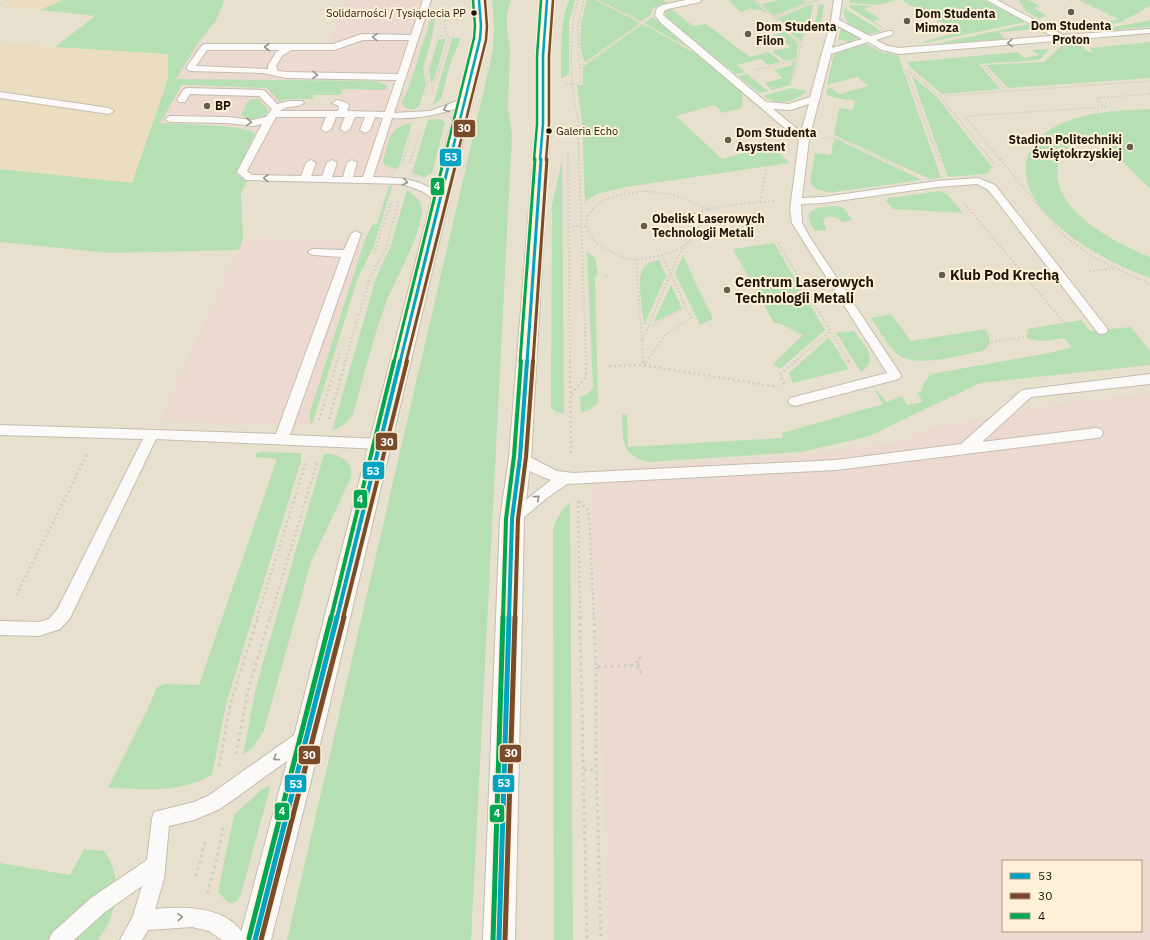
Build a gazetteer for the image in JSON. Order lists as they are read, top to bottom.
{
  "places": [
    "Dom Studenta Proton",
    "Solidarności / Tysiąclecia PP",
    "Dom Studenta Mimoza",
    "Dom Studenta Filon",
    "BP",
    "Galeria Echo",
    "Dom Studenta Asystent",
    "Stadion Politechniki Świętokrzyskiej",
    "Obelisk Laserowych Technologii Metali",
    "Klub Pod Krechą",
    "Centrum Laserowych Technologii Metali"
  ],
  "lines": ["transit line 53", "transit line 30", "transit line 4"],
  "legend": ["53", "30", "4"]
}
